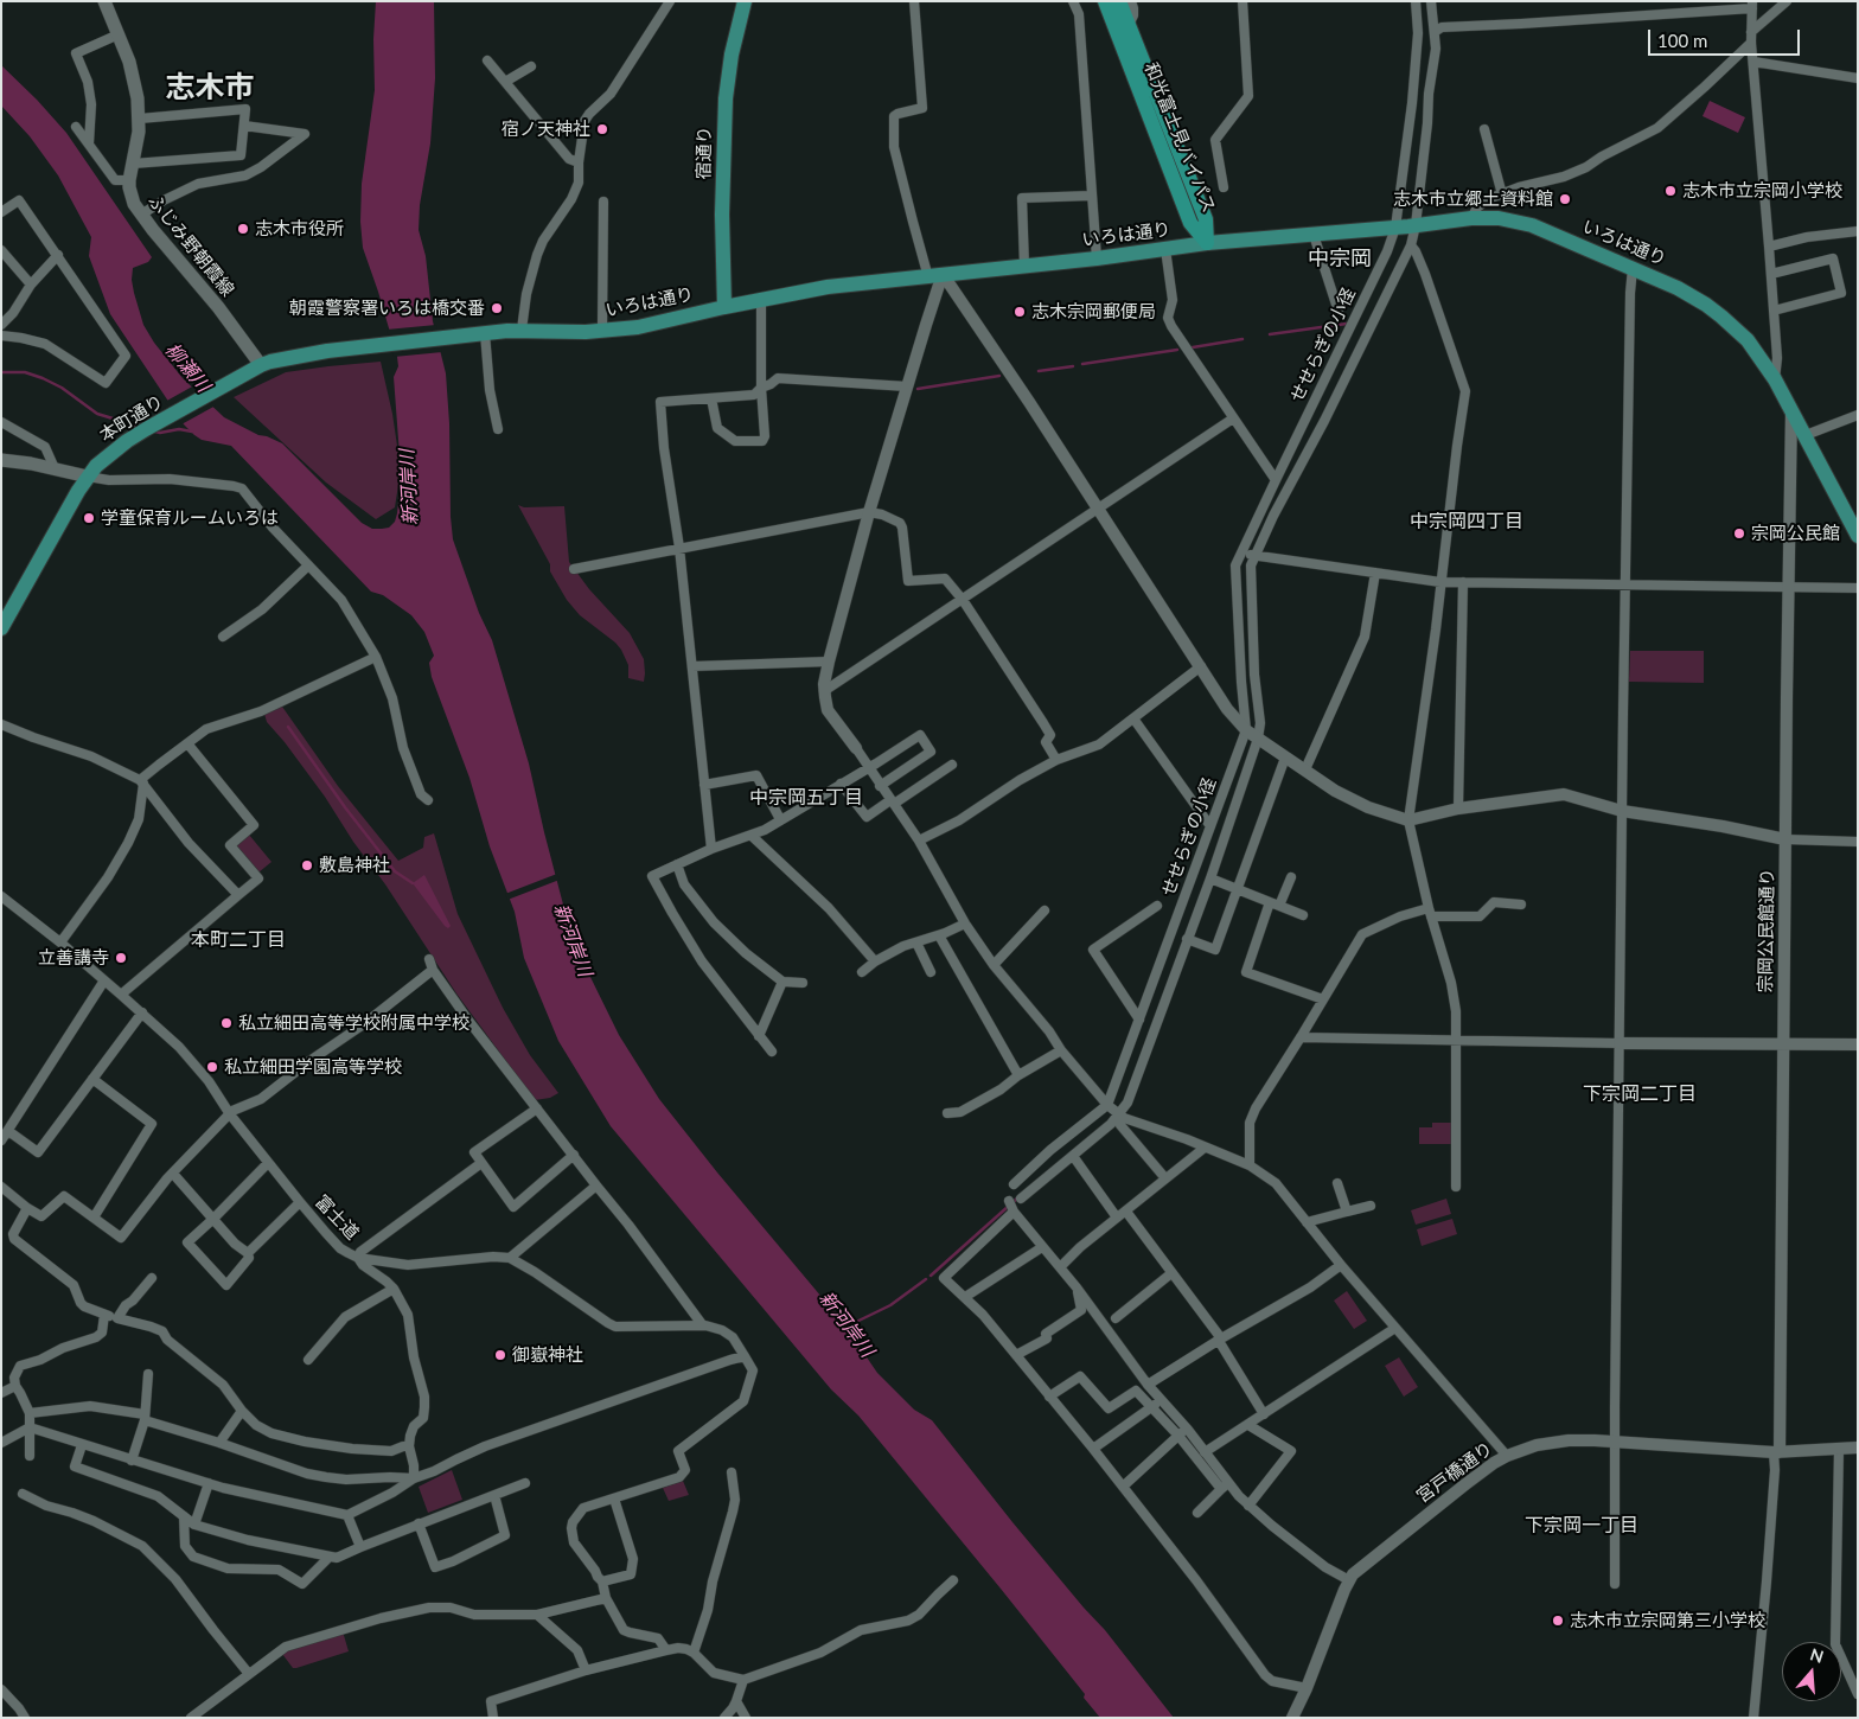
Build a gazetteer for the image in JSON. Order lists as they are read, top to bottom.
{
  "streets": {
    "highway": ["和光富士見バイパス"],
    "main road": [
      "宿通り",
      "いろは通り",
      "ふじみ野朝霞線",
      "本町通り"
    ],
    "street": [
      "せせらぎの小径",
      "宗岡公民館通り",
      "富士道",
      "宮戸橋通り"
    ]
  },
  "crossings": [
    ["和光富士見バイパス", "いろは通り"],
    ["宿通り", "いろは通り"],
    ["いろは通り", "ふじみ野朝霞線"],
    ["いろは通り", "せせらぎの小径"],
    ["いろは通り", "本町通り"],
    ["いろは通り", "宗岡公民館通り"],
    ["ふじみ野朝霞線", "本町通り"],
    ["宗岡公民館通り", "宮戸橋通り"]
  ],
  "districts": [
    "志木市",
    "中宗岡",
    "中宗岡四丁目",
    "中宗岡五丁目",
    "本町二丁目",
    "下宗岡二丁目",
    "下宗岡一丁目"
  ],
  "water": ["柳瀬川", "新河岸川"],
  "places": [
    "宿ノ天神社",
    "志木市立宗岡小学校",
    "志木市立郷土資料館",
    "志木市役所",
    "朝霞警察署いろは橋交番",
    "志木宗岡郵便局",
    "学童保育ルームいろは",
    "宗岡公民館",
    "敷島神社",
    "立善講寺",
    "私立細田高等学校附属中学校",
    "私立細田学園高等学校",
    "御嶽神社",
    "志木市立宗岡第三小学校"
  ],
  "scale_bar": "100 m",
  "north": "top"
}
